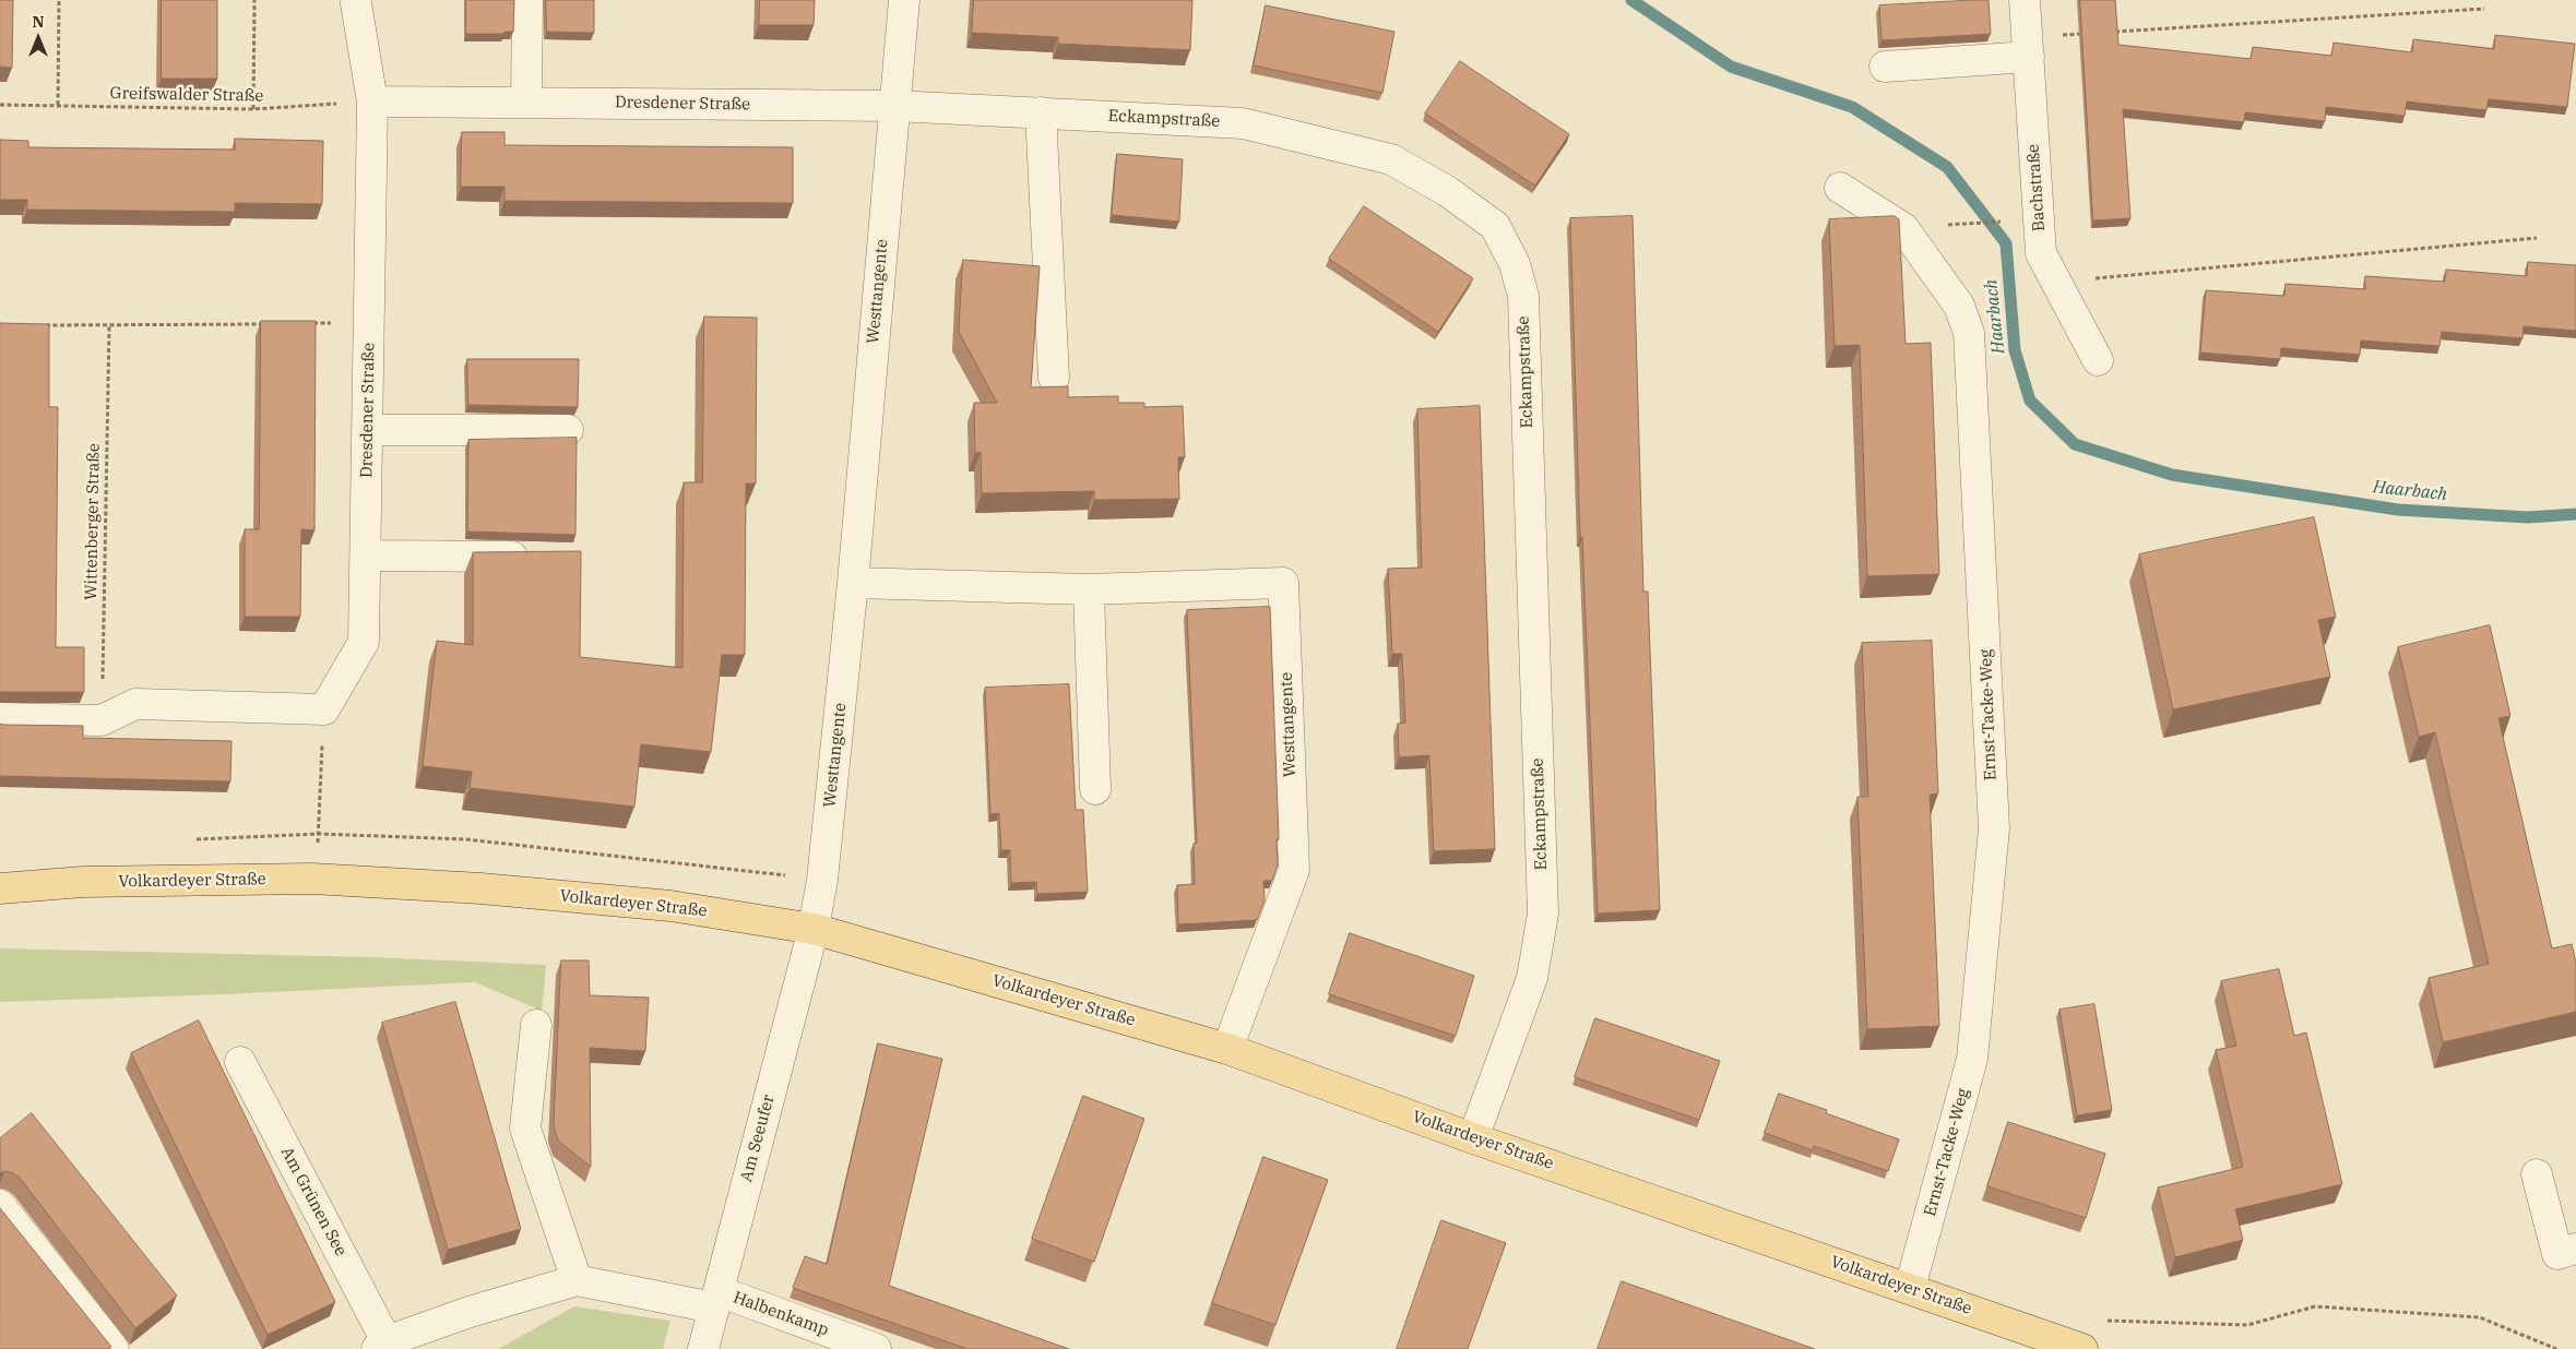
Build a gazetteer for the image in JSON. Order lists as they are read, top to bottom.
{
  "streets": {
    "main road": ["Volkardeyer Straße"],
    "street": [
      "Dresdener Straße",
      "Eckampstraße",
      "Bachstraße",
      "Westtangente",
      "Ernst-Tacke-Weg",
      "Am Seeufer",
      "Am Grünen See",
      "Halbenkamp"
    ],
    "path": ["Greifswalder Straße", "Wittenberger Straße"]
  },
  "crossings": [
    ["Greifswalder Straße", "Dresdener Straße"],
    ["Dresdener Straße", "Eckampstraße"],
    ["Dresdener Straße", "Westtangente"],
    ["Eckampstraße", "Westtangente"],
    ["Eckampstraße", "Volkardeyer Straße"],
    ["Westtangente", "Volkardeyer Straße"],
    ["Westtangente", "Am Seeufer"],
    ["Ernst-Tacke-Weg", "Volkardeyer Straße"],
    ["Volkardeyer Straße", "Am Seeufer"],
    ["Am Seeufer", "Am Grünen See"],
    ["Am Seeufer", "Halbenkamp"],
    ["Am Grünen See", "Halbenkamp"]
  ],
  "water": ["Haarbach"],
  "north": "top"
}
